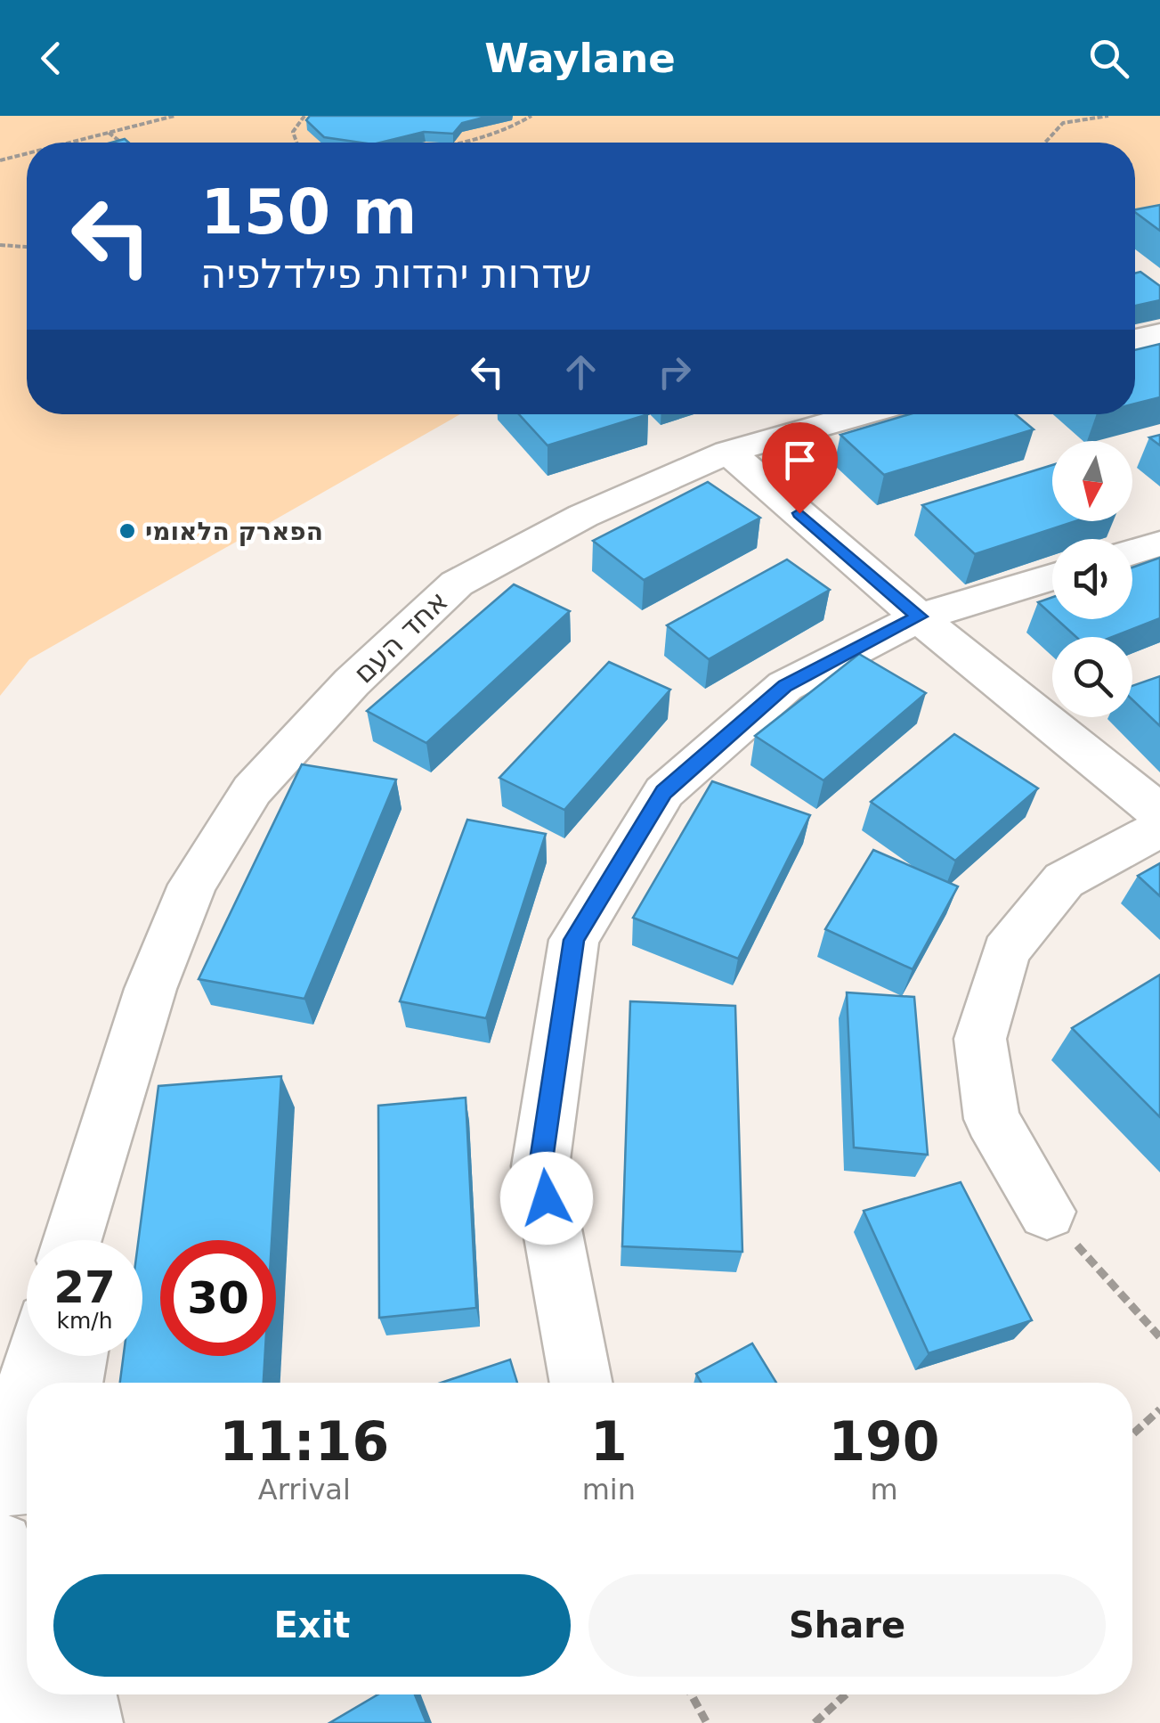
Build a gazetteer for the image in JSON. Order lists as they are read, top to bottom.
{
  "streets": {
    "street": ["אחד העם"]
  },
  "places": ["הפארק הלאומי"],
  "north": "bottom",
  "page": {
    "header": "Waylane",
    "turn": ["150 m", "שדרות יהדות פילדלפיה"],
    "speed": "27 km/h",
    "limit": "30",
    "eta": [
      "11:16",
      "Arrival",
      "1",
      "min",
      "190",
      "m"
    ],
    "buttons": ["Exit", "Share"]
  }
}
